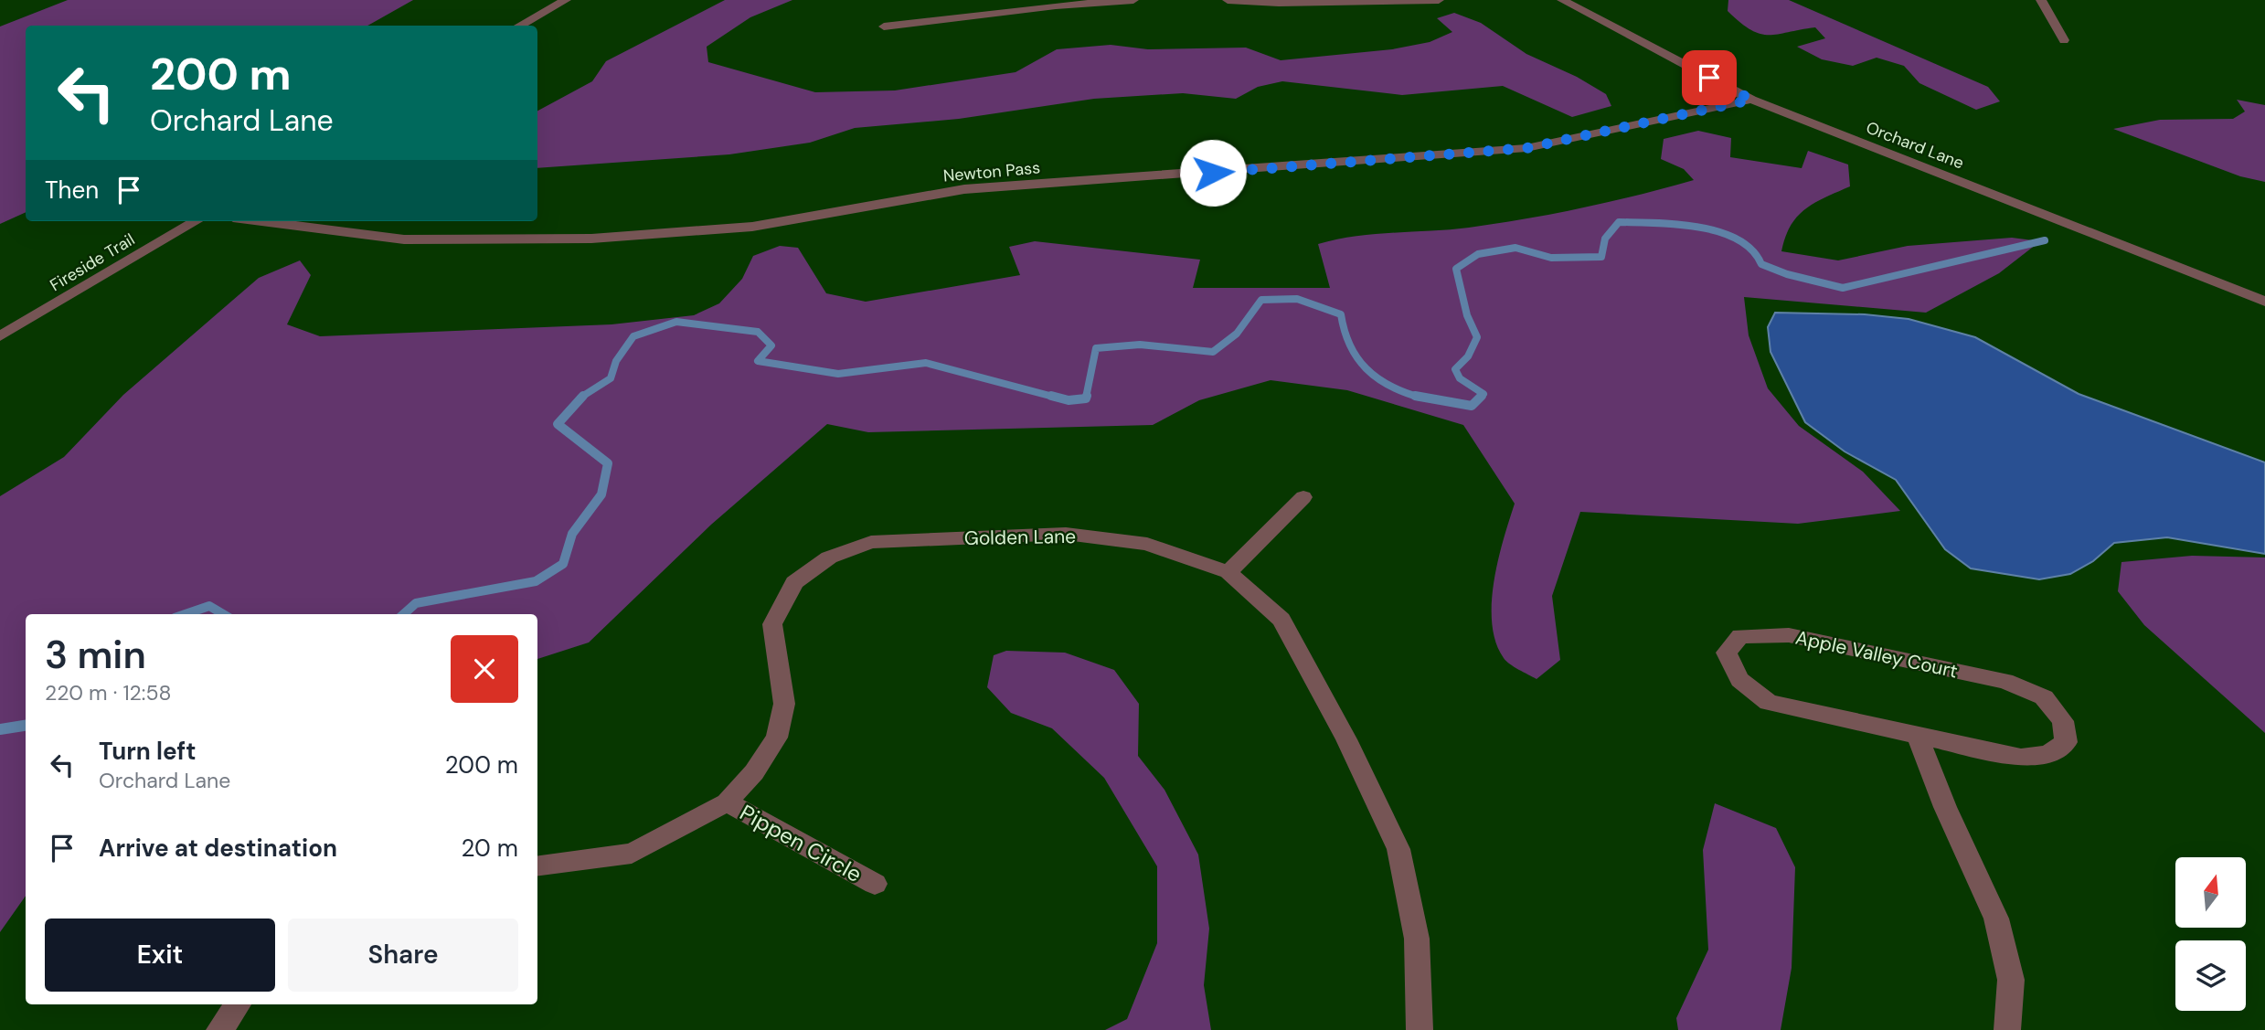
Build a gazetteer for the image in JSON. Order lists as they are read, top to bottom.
{
  "streets": {
    "street": [
      "Orchard Lane",
      "Newton Pass",
      "Fireside Trail",
      "Golden Lane",
      "Apple Valley Court",
      "Pippen Circle"
    ]
  },
  "crossings": [
    ["Orchard Lane", "Newton Pass"],
    ["Golden Lane", "Pippen Circle"]
  ],
  "north": "top",
  "page": {
    "turn": ["200 m", "Orchard Lane"],
    "then": "Then",
    "heading": ["3 min", "220 m · 12:58"],
    "list": [
      {
        "name": "Turn left",
        "note": "Orchard Lane",
        "value": "200 m"
      },
      {
        "name": "Arrive at destination",
        "value": "20 m"
      }
    ],
    "buttons": ["Exit", "Share"]
  }
}
